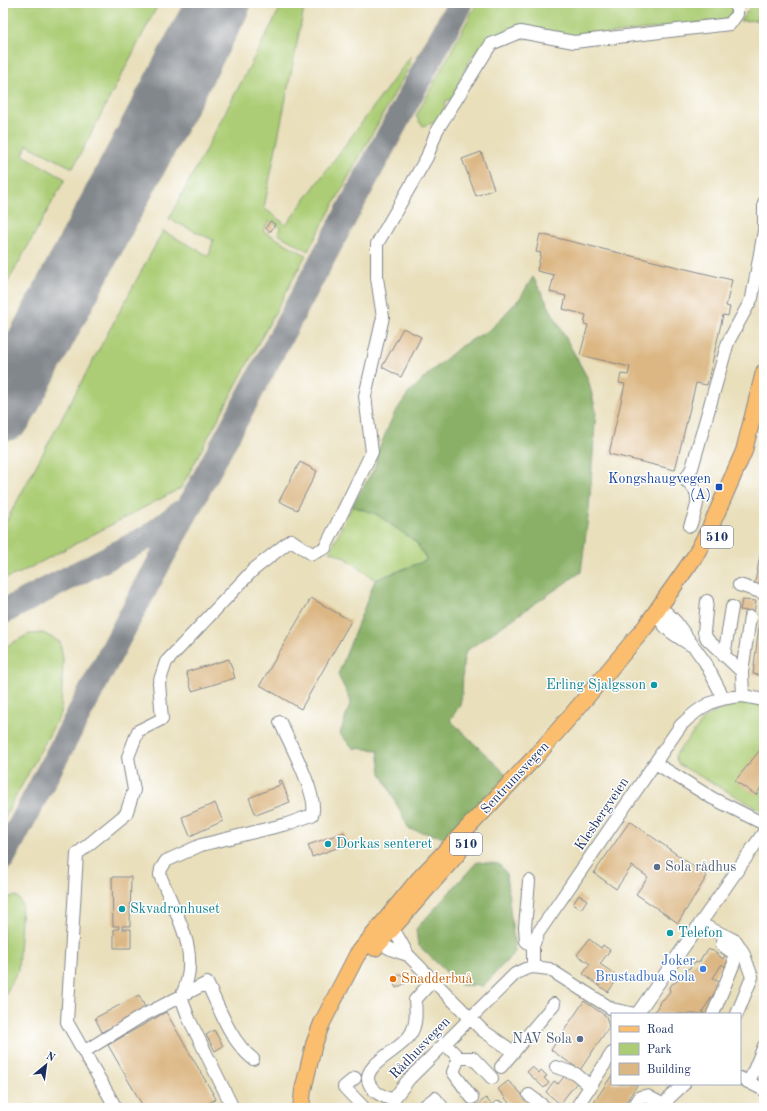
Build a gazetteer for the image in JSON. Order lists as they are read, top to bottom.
{
  "streets": {
    "main road": ["510", "Sentrumsvegen"],
    "street": ["Klesbergveien", "Rådhusvegen"]
  },
  "crossings": [
    ["Sentrumsvegen", "Rådhusvegen"],
    ["Klesbergveien", "Rådhusvegen"]
  ],
  "places": {
    "transit": ["Kongshaugvegen (A)"],
    "other": [
      "Erling Sjalgsson",
      "Dorkas senteret",
      "Sola rådhus",
      "Skvadronhuset",
      "Telefon",
      "Joker Brustadbua Sola",
      "Snadderbuå",
      "NAV Sola"
    ]
  },
  "legend": ["Road", "Park", "Building"],
  "north": "top right"
}
